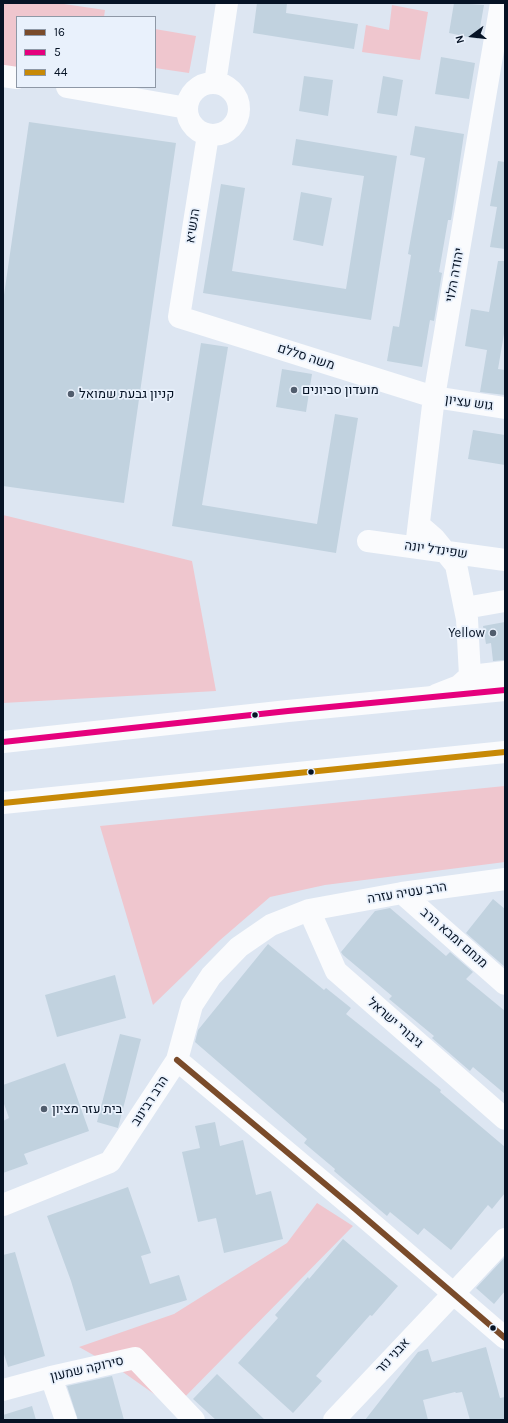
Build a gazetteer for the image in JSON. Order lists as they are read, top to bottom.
{
  "streets": {
    "main road": [
      "הנשיא",
      "יהודה הלוי",
      "משה סללם",
      "גוש עציון",
      "שפינדל יונה",
      "הרב עטיה עזרה",
      "מנחם זמבא הרב",
      "גיבורי ישראל",
      "הרב רבינוב",
      "אבני נזר",
      "סירוקה שמעון"
    ]
  },
  "crossings": [
    ["הנשיא", "משה סללם"],
    ["יהודה הלוי", "משה סללם"],
    ["יהודה הלוי", "גוש עציון"],
    ["יהודה הלוי", "שפינדל יונה"],
    ["משה סללם", "גוש עציון"],
    ["הרב עטיה עזרה", "מנחם זמבא הרב"],
    ["הרב עטיה עזרה", "גיבורי ישראל"],
    ["הרב עטיה עזרה", "הרב רבינוב"],
    ["גיבורי ישראל", "הרב רבינוב"]
  ],
  "places": [
    "מועדון סביונים",
    "קניון גבעת שמואל",
    "Yellow",
    "בית עזר מציון"
  ],
  "lines": ["transit line 5", "transit line 44", "transit line 16"],
  "legend": ["16", "5", "44"],
  "north": "left"
}
